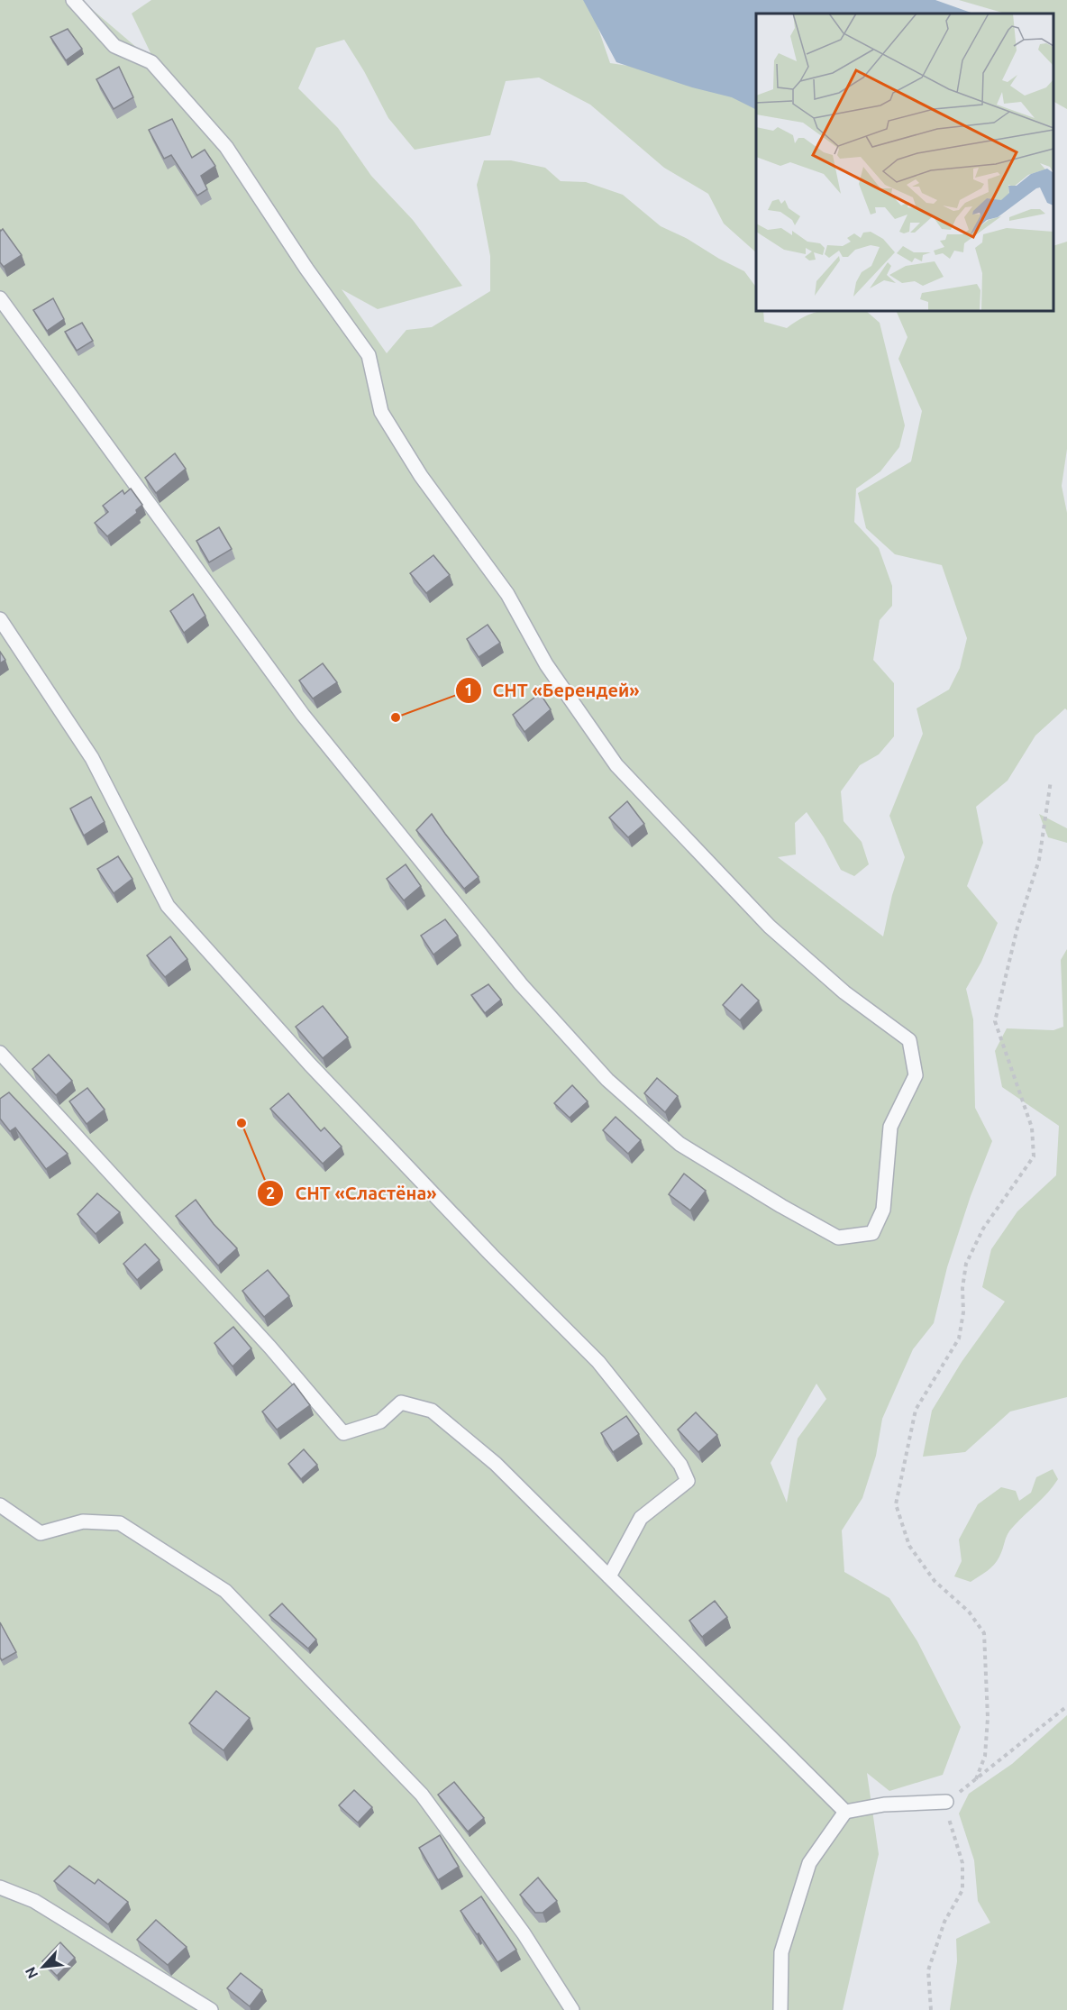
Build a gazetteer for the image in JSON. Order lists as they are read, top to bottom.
{
  "places": ["СНТ «Берендей»", "СНТ «Сластёна»"],
  "north": "bottom left"
}
